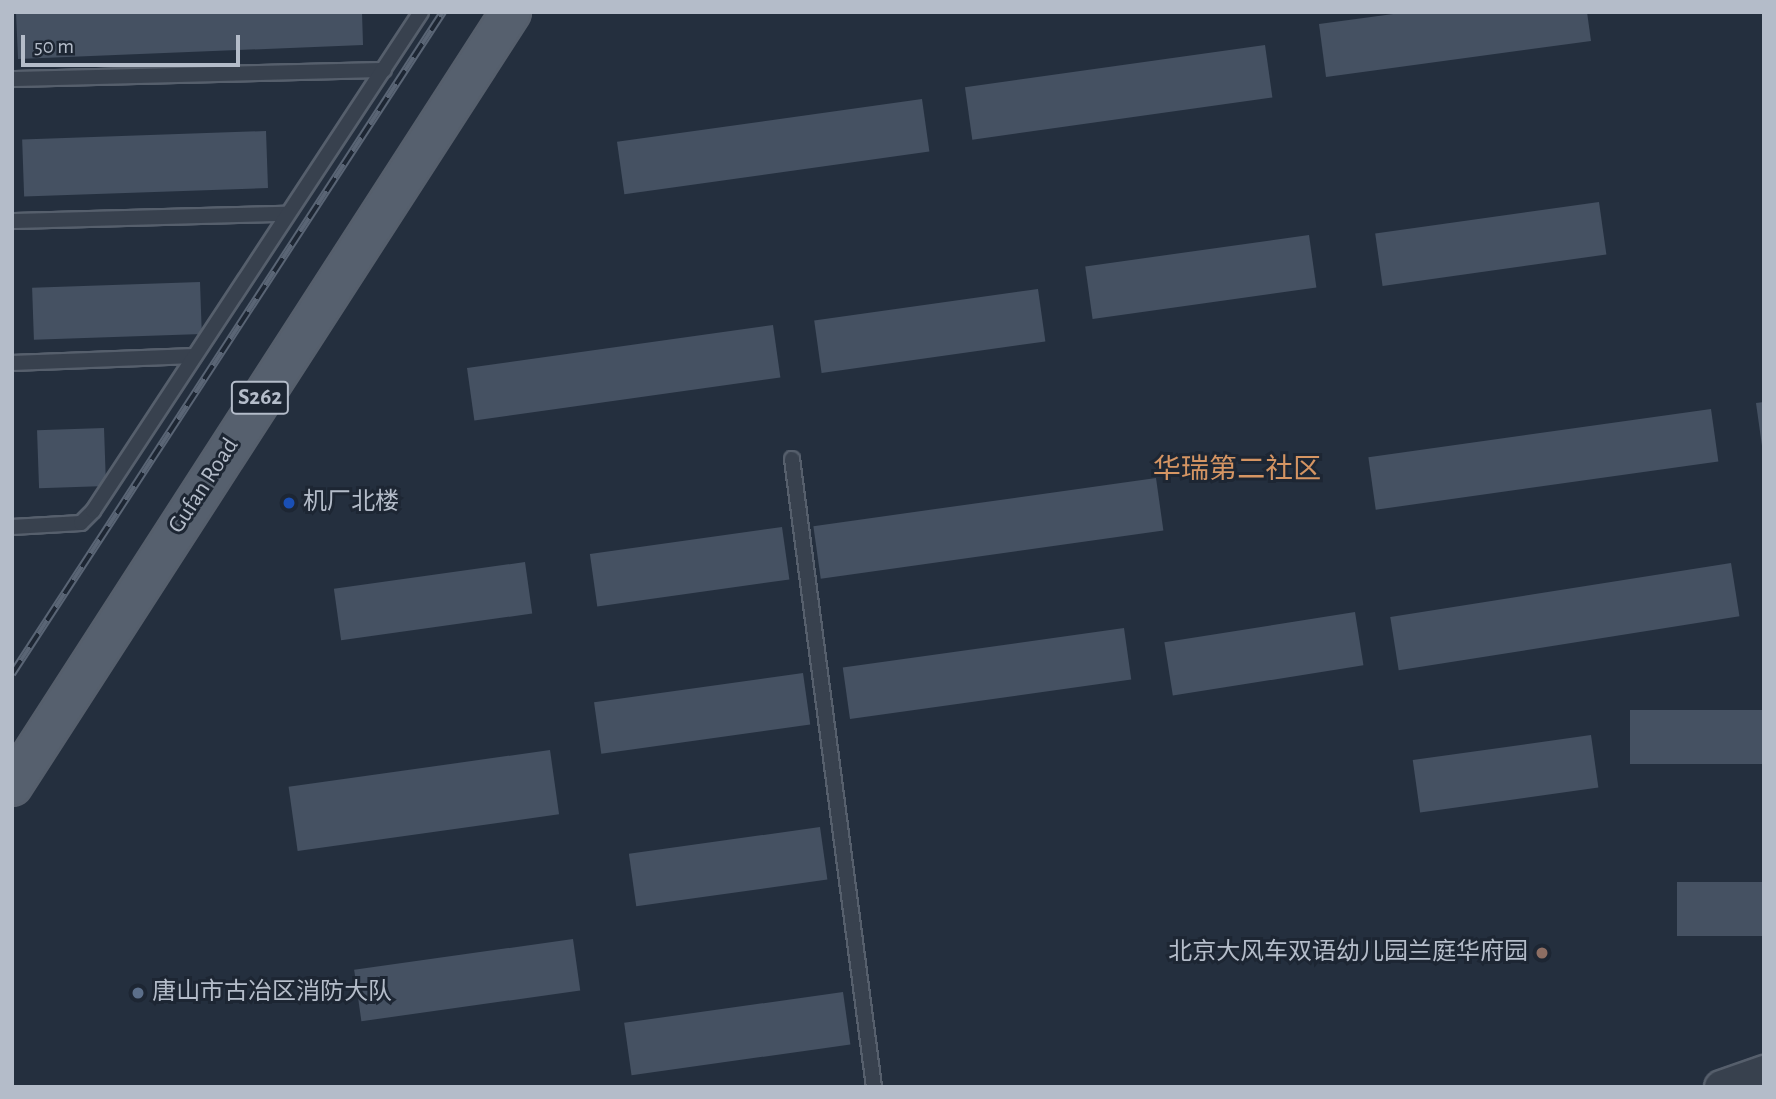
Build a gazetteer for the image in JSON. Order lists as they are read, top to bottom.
{
  "streets": {
    "main road": ["S262", "Gufan Road"]
  },
  "districts": ["华瑞第二社区"],
  "places": ["机厂北楼", "北京大风车双语幼儿园兰庭华府园", "唐山市古冶区消防大队"],
  "scale_bar": "50 m"
}
